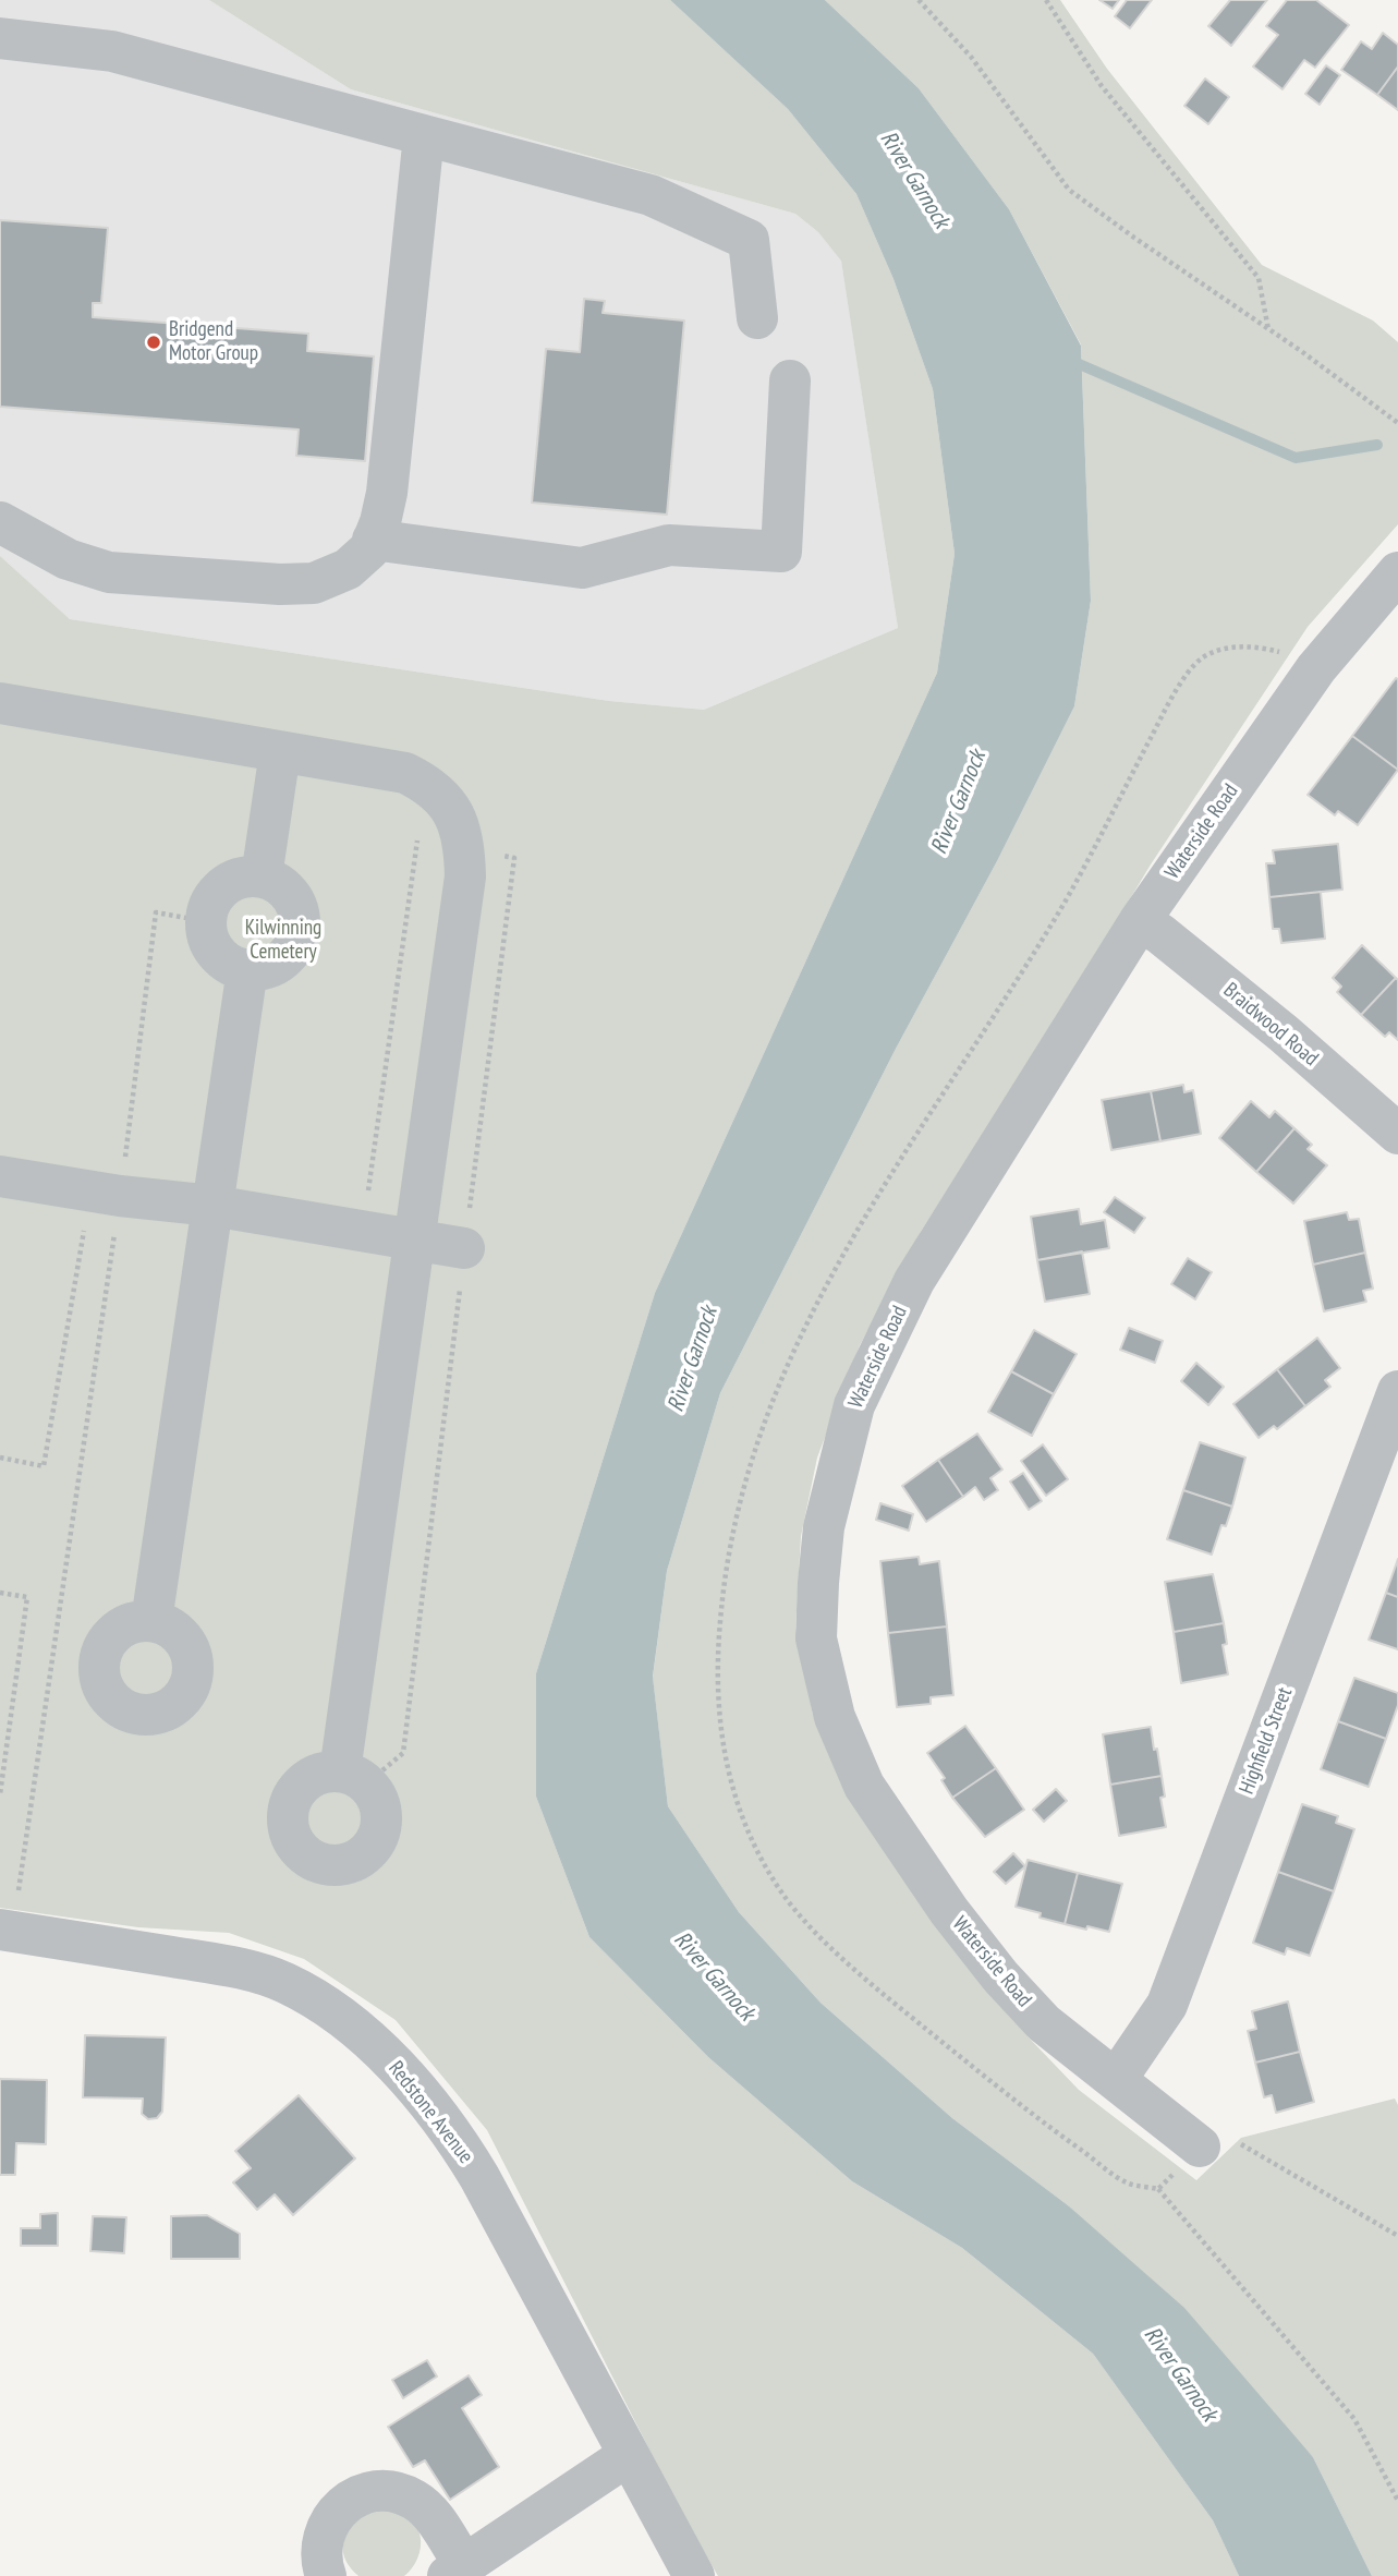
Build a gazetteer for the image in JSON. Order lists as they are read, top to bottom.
{
  "streets": {
    "street": [
      "Waterside Road",
      "Braidwood Road",
      "Highfield Street",
      "Redstone Avenue"
    ]
  },
  "crossings": [
    ["Waterside Road", "Braidwood Road"],
    ["Waterside Road", "Highfield Street"]
  ],
  "water": ["River Garnock"],
  "parks": ["Kilwinning Cemetery"],
  "places": ["Bridgend Motor Group"]
}
